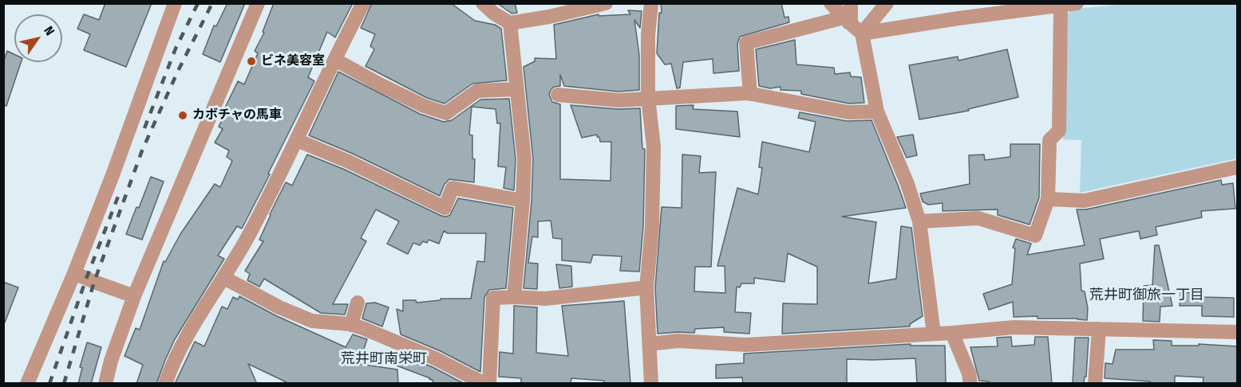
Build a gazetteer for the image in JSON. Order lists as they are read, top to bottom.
{
  "districts": ["荒井町御旅一丁目", "荒井町南栄町"],
  "places": ["ビネ美容室", "カボチャの馬車"],
  "north": "top right"
}
